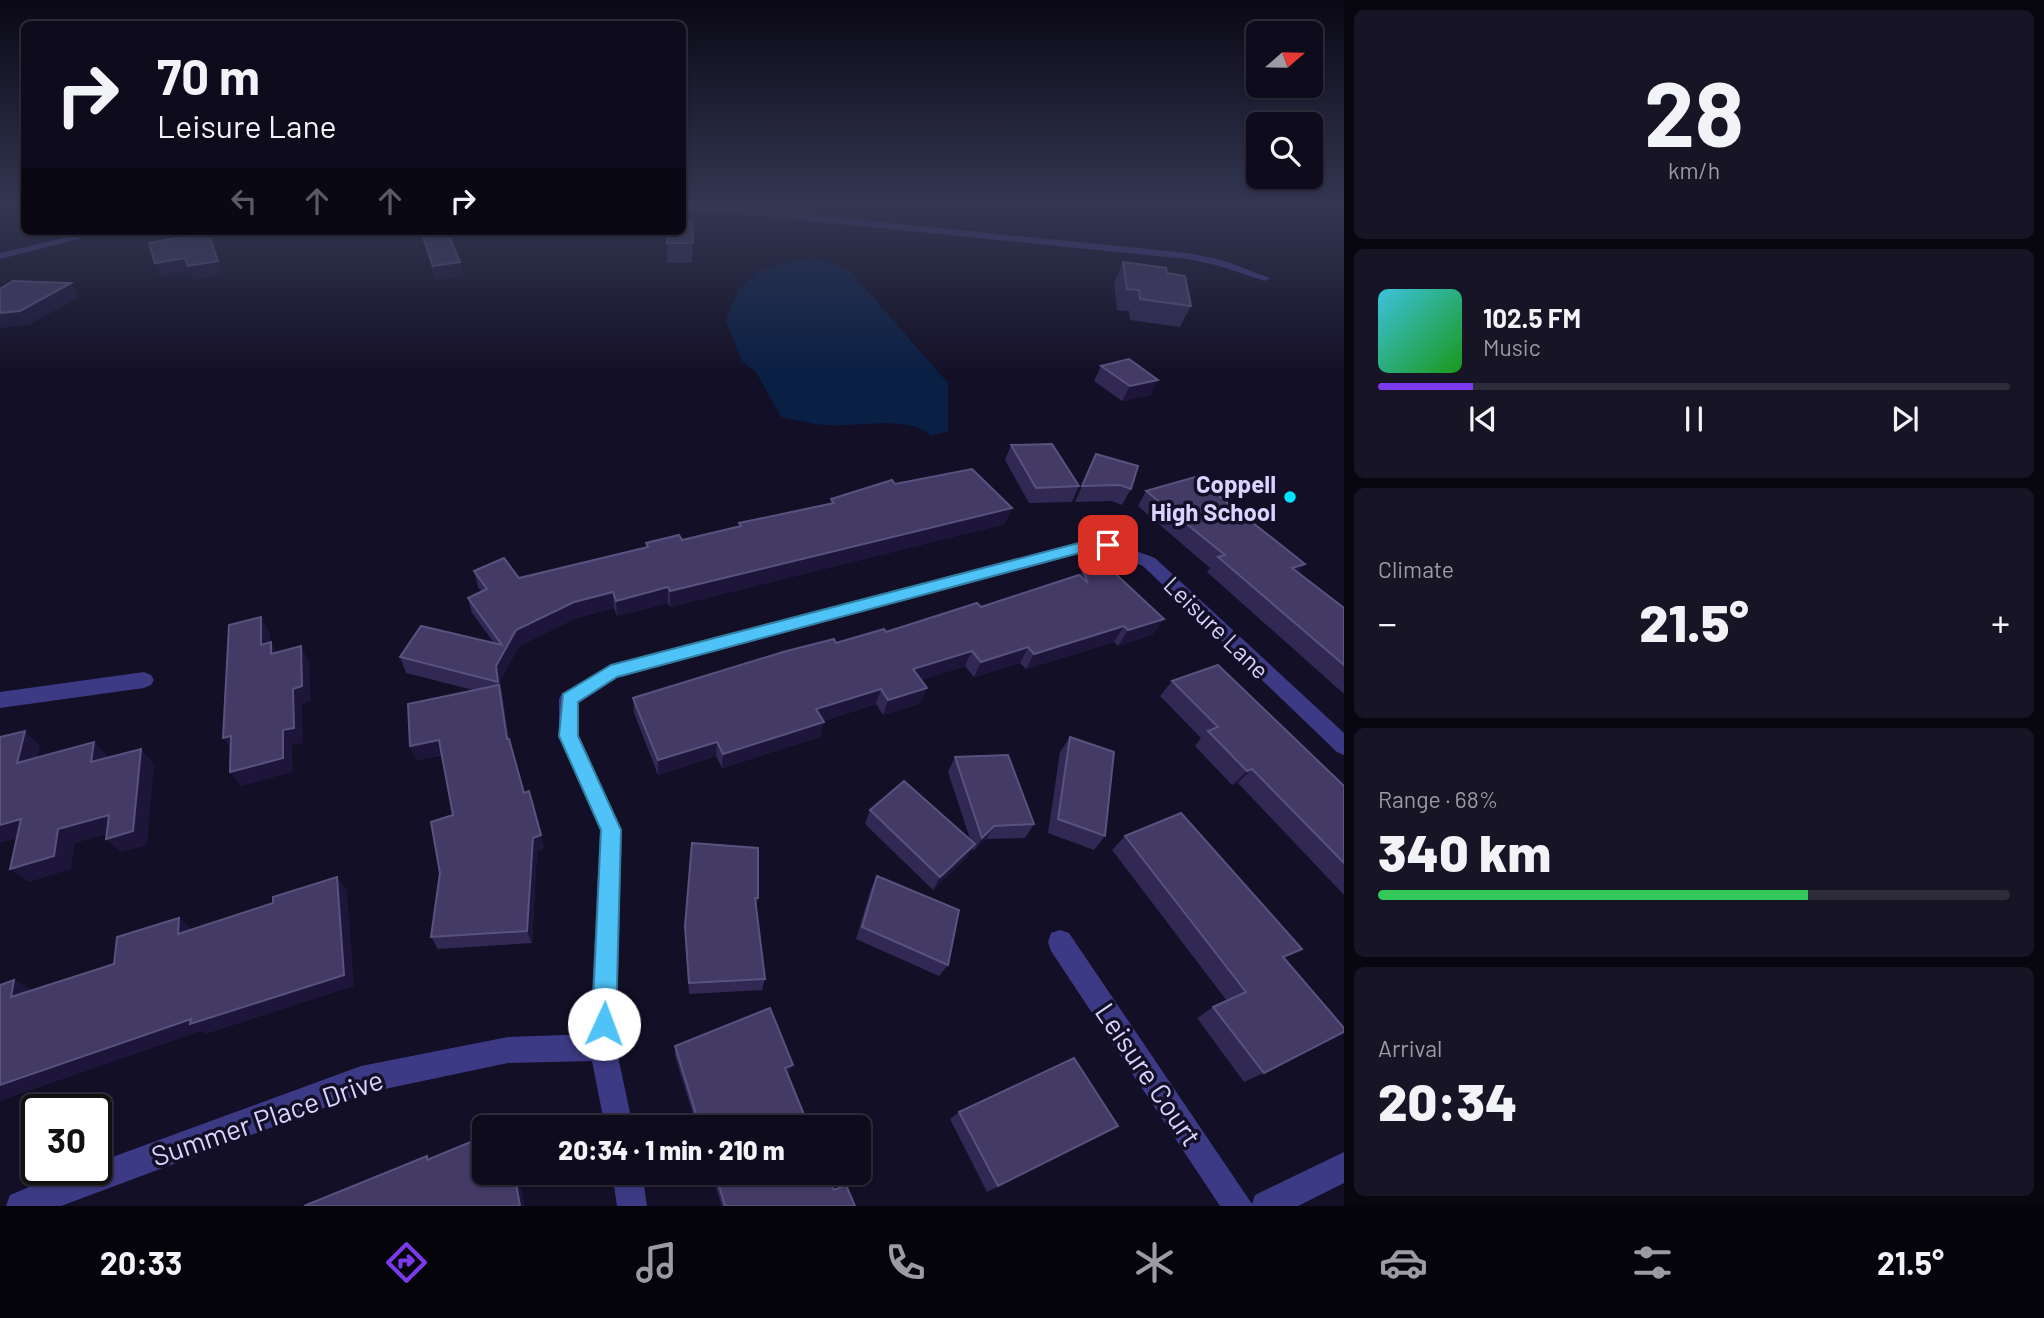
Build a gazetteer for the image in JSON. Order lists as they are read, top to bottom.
{
  "streets": {
    "street": ["Leisure Lane", "Leisure Court", "Summer Place Drive"]
  },
  "crossings": [
    ["Leisure Lane", "Summer Place Drive"]
  ],
  "places": ["Coppell High School"],
  "north": "right",
  "page": {
    "tile": [
      ["28", "km/h"],
      "Climate",
      ["Range · 68%", "340 km"],
      ["Arrival", "20:34"]
    ],
    "turn": ["70 m", "Leisure Lane"],
    "song": ["102.5 FM", "Music"],
    "heat": ["−", "21.5°", "+"],
    "limit": "30",
    "trip": "20:34 · 1 min · 210 m",
    "tabs": ["20:33", "21.5°"]
  }
}
